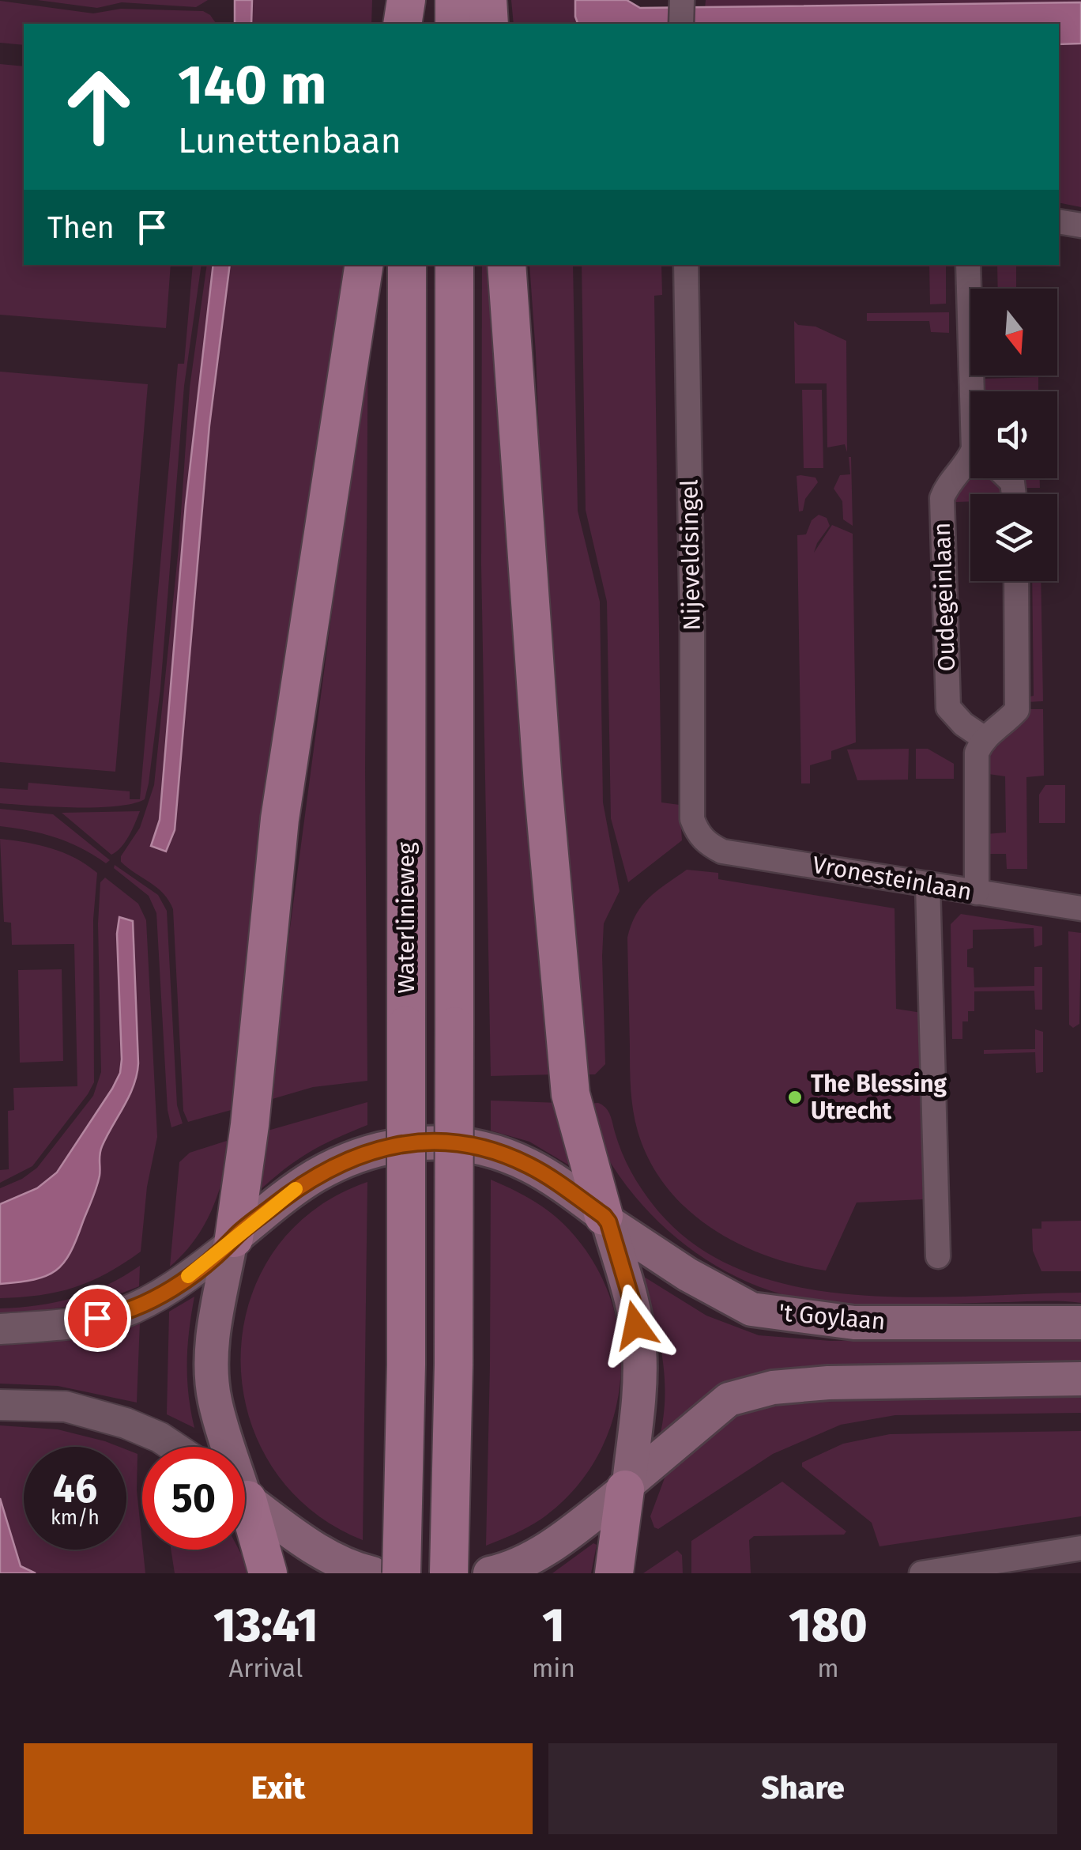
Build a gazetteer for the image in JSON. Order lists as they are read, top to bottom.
{
  "streets": {
    "main road": ["Waterlinieweg", "'t Goylaan"],
    "street": ["Nijeveldsingel", "Oudegeinlaan", "Vronesteinlaan"]
  },
  "crossings": [
    ["Nijeveldsingel", "Vronesteinlaan"]
  ],
  "places": ["The Blessing Utrecht"],
  "north": "bottom",
  "page": {
    "turn": ["140 m", "Lunettenbaan"],
    "then": "Then",
    "speed": "46 km/h",
    "limit": "50",
    "eta": [
      "13:41",
      "Arrival",
      "1",
      "min",
      "180",
      "m"
    ],
    "buttons": ["Exit", "Share"]
  }
}
